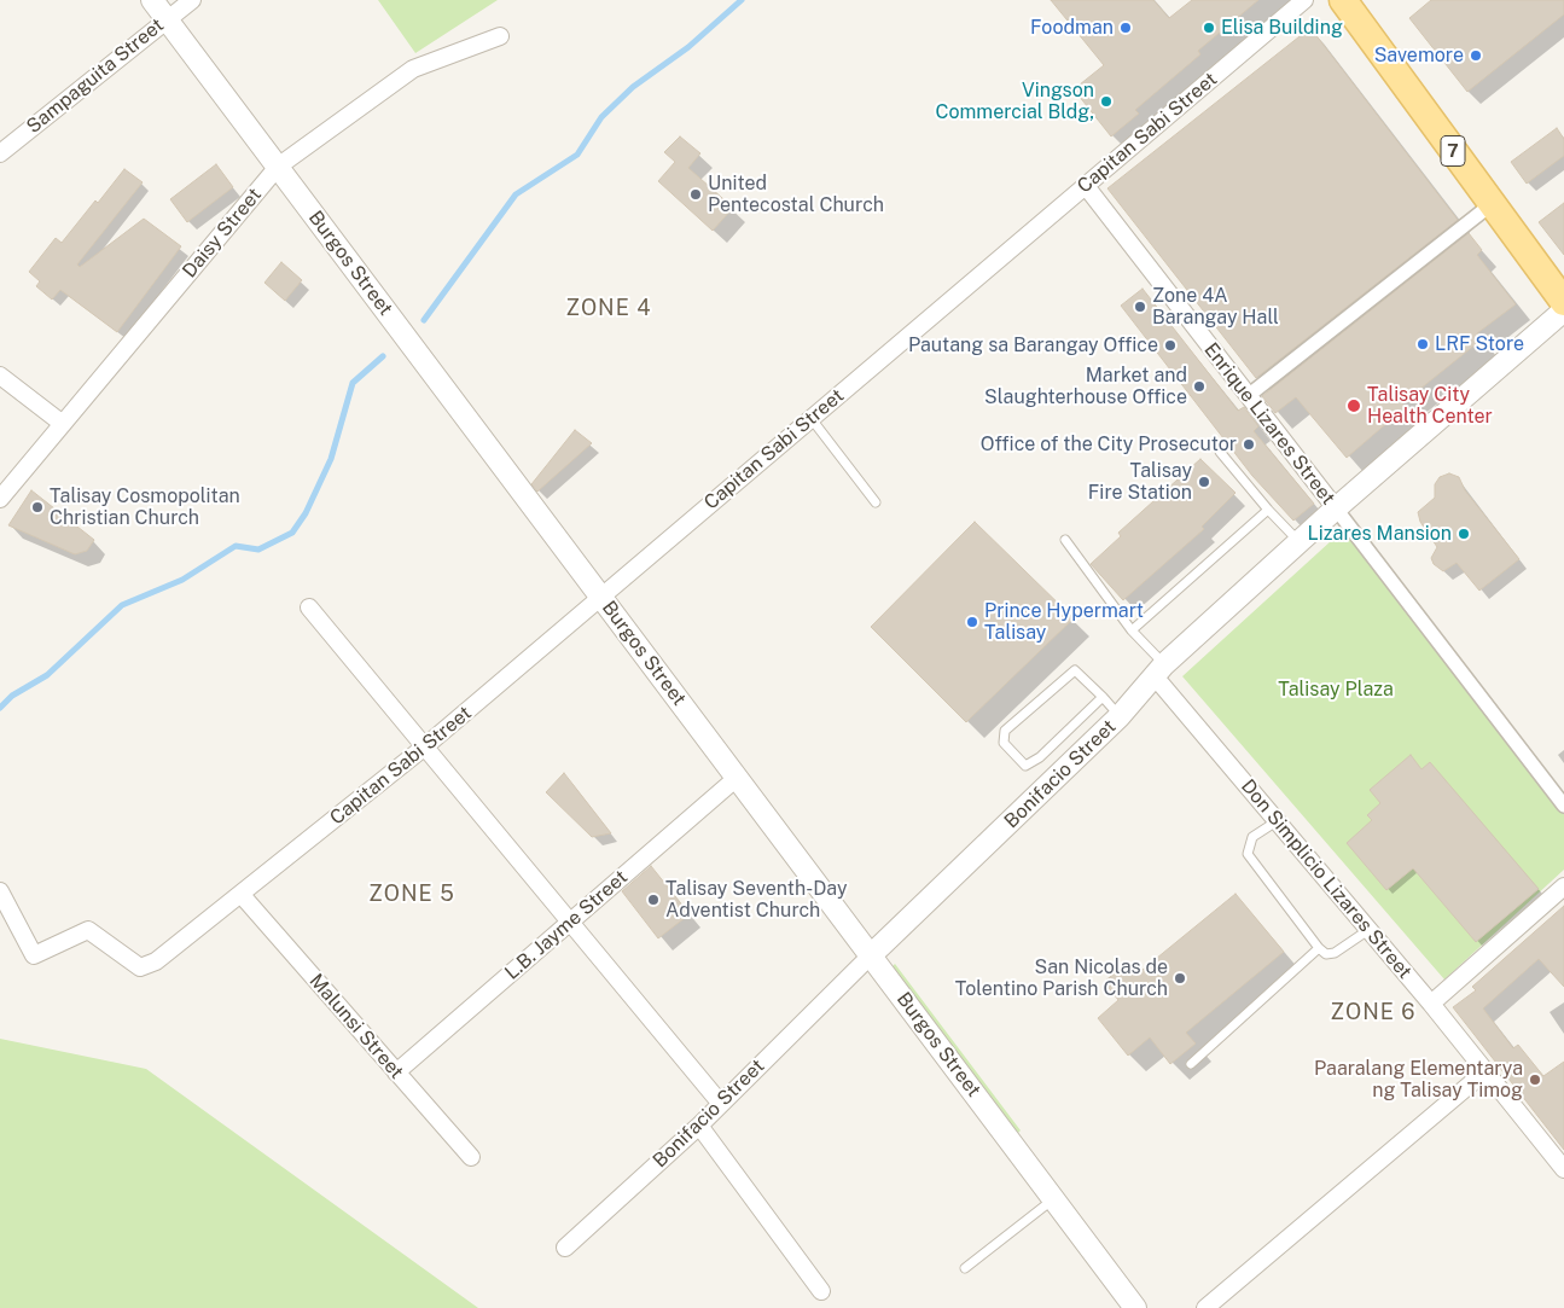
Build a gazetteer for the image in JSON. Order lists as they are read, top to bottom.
{
  "streets": {
    "main road": ["7"],
    "street": [
      "Sampaguita Street",
      "Capitan Sabi Street",
      "Daisy Street",
      "Burgos Street",
      "Enrique Lizares Street",
      "Bonifacio Street",
      "Don Simplicio Lizares Street",
      "L.B. Jayme Street",
      "Malunsi Street"
    ]
  },
  "crossings": [
    ["Sampaguita Street", "Burgos Street"],
    ["Capitan Sabi Street", "Burgos Street"],
    ["Capitan Sabi Street", "Enrique Lizares Street"],
    ["Capitan Sabi Street", "Malunsi Street"],
    ["Daisy Street", "Burgos Street"],
    ["Burgos Street", "Bonifacio Street"],
    ["Burgos Street", "L.B. Jayme Street"],
    ["Enrique Lizares Street", "Bonifacio Street"],
    ["Bonifacio Street", "Don Simplicio Lizares Street"],
    ["L.B. Jayme Street", "Malunsi Street"]
  ],
  "districts": ["ZONE 4", "ZONE 5", "ZONE 6"],
  "parks": ["Talisay Plaza"],
  "places": [
    "Foodman",
    "Elisa Building",
    "Savemore",
    "Vingson Commercial Bldg,",
    "United Pentecostal Church",
    "Zone 4A Barangay Hall",
    "LRF Store",
    "Pautang sa Barangay Office",
    "Market and Slaughterhouse Office",
    "Talisay City Health Center",
    "Office of the City Prosecutor",
    "Talisay Fire Station",
    "Talisay Cosmopolitan Christian Church",
    "Lizares Mansion",
    "Prince Hypermart Talisay",
    "Talisay Seventh-Day Adventist Church",
    "San Nicolas de Tolentino Parish Church",
    "Paaralang Elementarya ng Talisay Timog"
  ]
}
